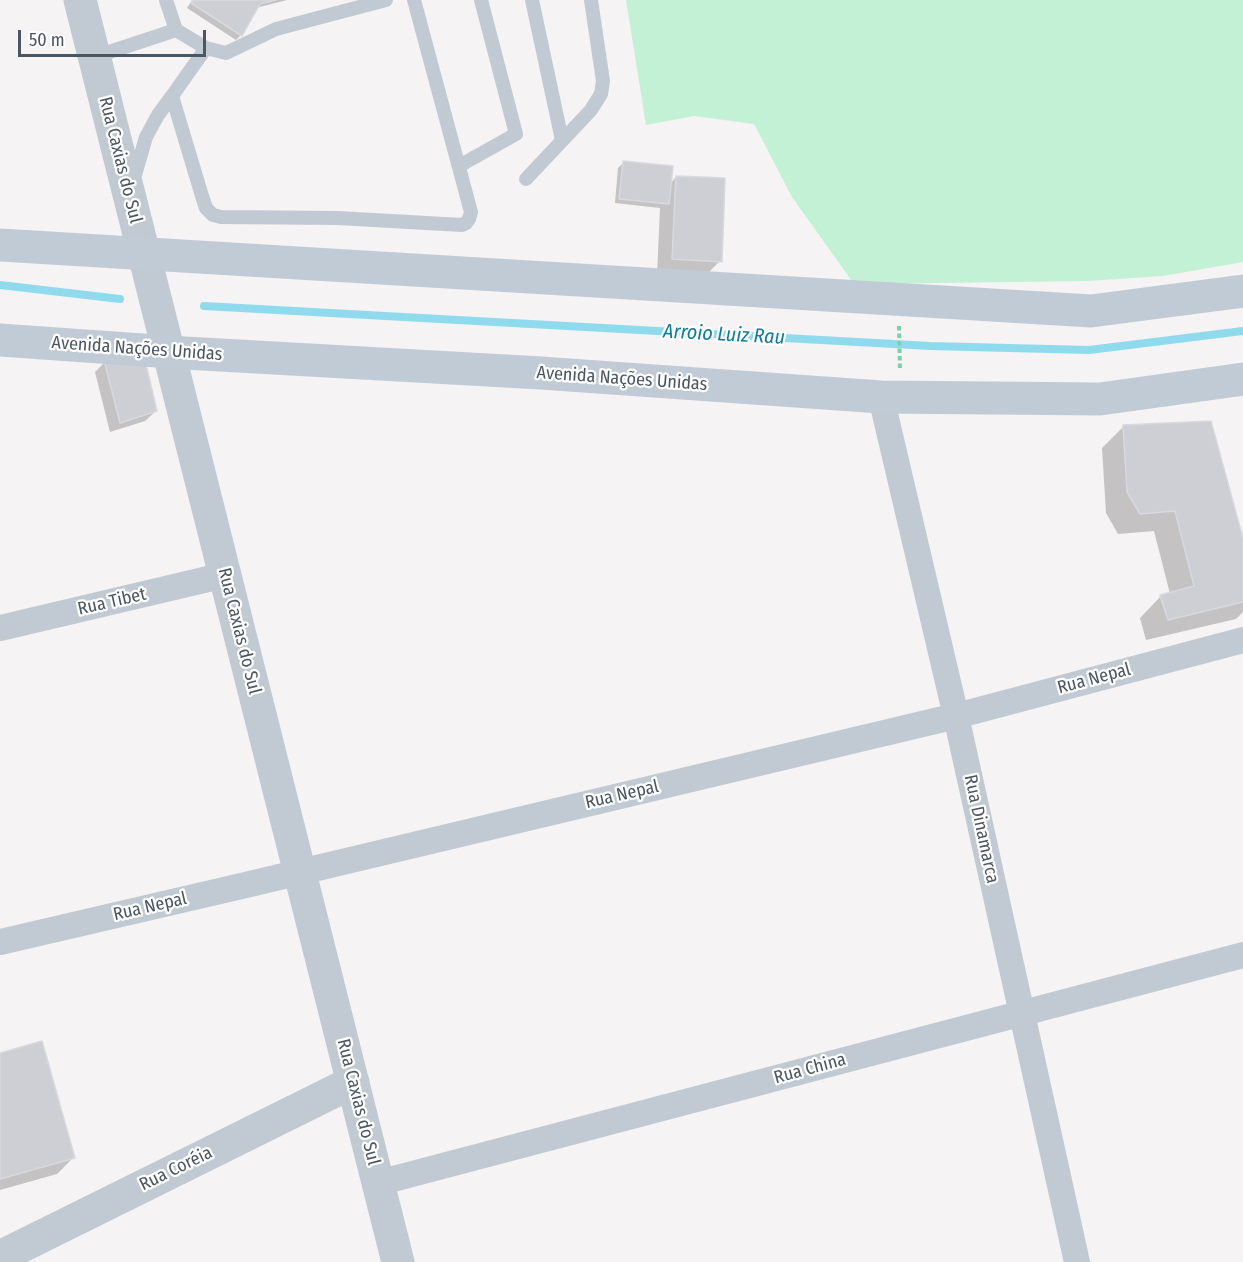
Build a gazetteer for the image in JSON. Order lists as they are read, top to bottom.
{
  "streets": {
    "main road": ["Avenida Nações Unidas"],
    "street": [
      "Rua Caxias do Sul",
      "Rua Tibet",
      "Rua Nepal",
      "Rua Dinamarca",
      "Rua China",
      "Rua Coréia"
    ]
  },
  "crossings": [
    ["Rua Caxias do Sul", "Avenida Nações Unidas"],
    ["Rua Caxias do Sul", "Rua Tibet"],
    ["Rua Caxias do Sul", "Rua Nepal"],
    ["Rua Caxias do Sul", "Rua China"],
    ["Rua Caxias do Sul", "Rua Coréia"],
    ["Avenida Nações Unidas", "Rua Dinamarca"],
    ["Rua Nepal", "Rua Dinamarca"],
    ["Rua Dinamarca", "Rua China"]
  ],
  "water": ["Arroio Luiz Rau"],
  "scale_bar": "50 m"
}
